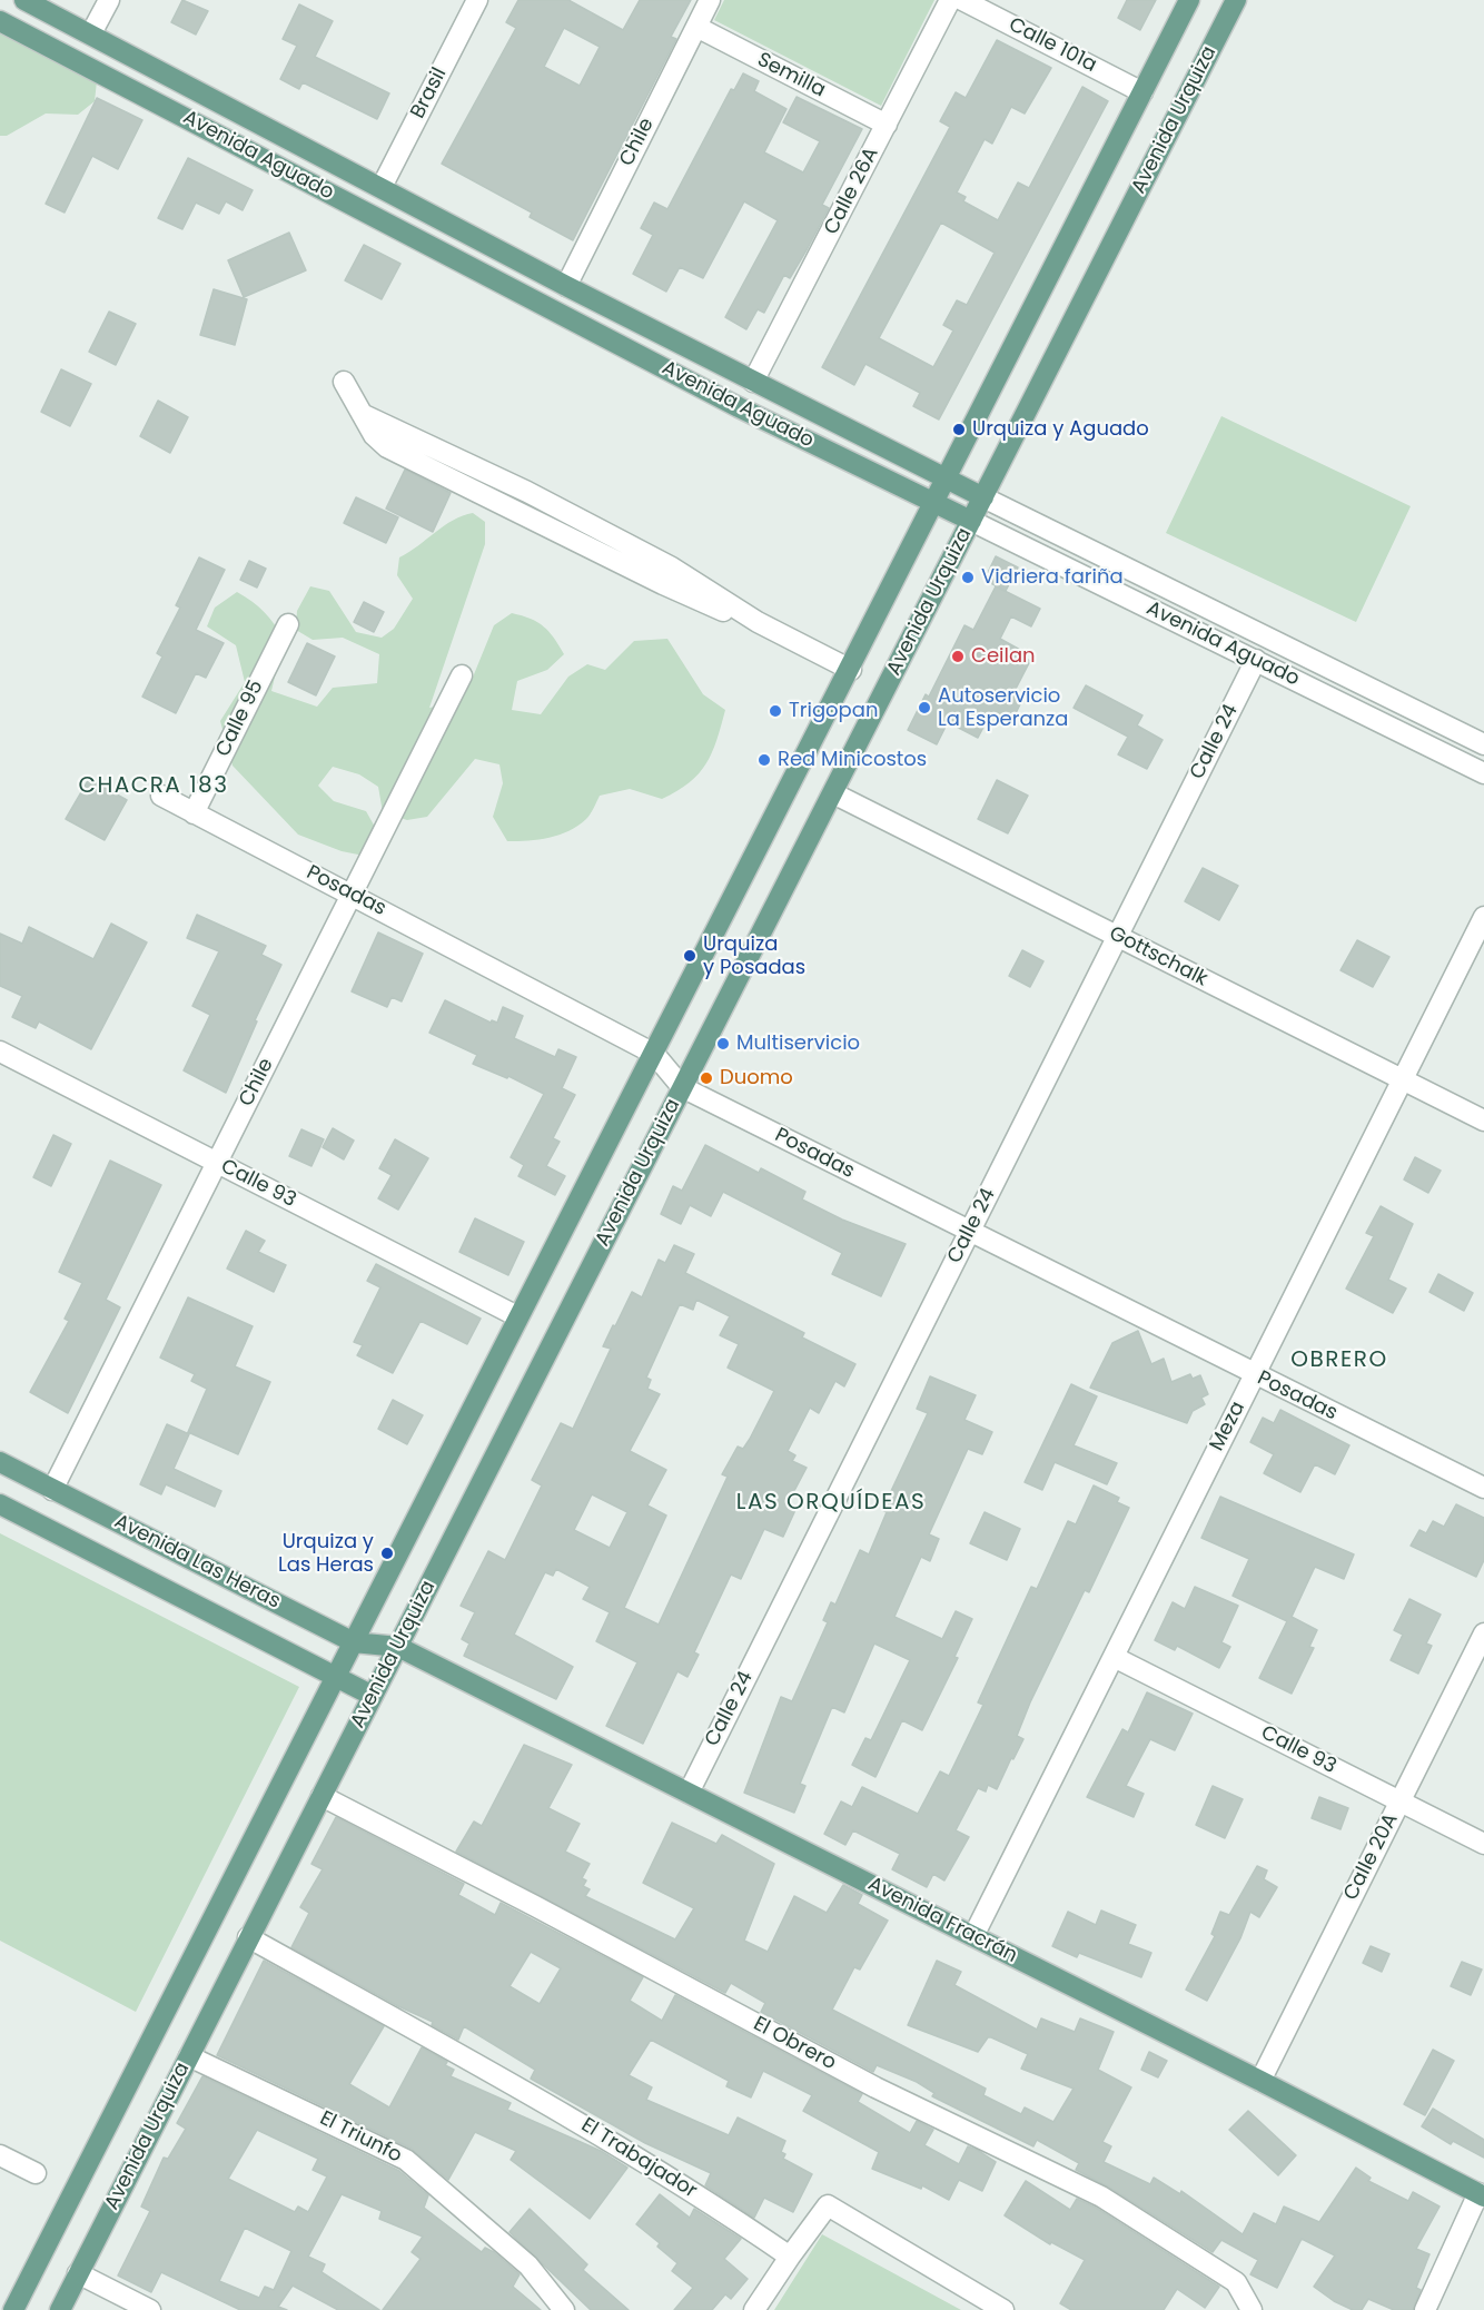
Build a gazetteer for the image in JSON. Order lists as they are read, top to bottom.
{
  "streets": {
    "main road": [
      "Avenida Urquiza",
      "Avenida Aguado",
      "Avenida Las Heras",
      "Avenida Fracrán"
    ],
    "street": [
      "Calle 101a",
      "Semilla",
      "Brasil",
      "Chile",
      "Calle 26A",
      "Calle 95",
      "Calle 24",
      "Posadas",
      "Gottschalk",
      "Calle 93",
      "Meza",
      "Calle 20A",
      "El Obrero",
      "El Triunfo",
      "El Trabajador"
    ]
  },
  "crossings": [
    ["Calle 101a", "Avenida Urquiza"],
    ["Semilla", "Chile"],
    ["Semilla", "Calle 26A"],
    ["Brasil", "Avenida Aguado"],
    ["Avenida Urquiza", "Avenida Aguado"],
    ["Avenida Urquiza", "Posadas"],
    ["Avenida Urquiza", "Gottschalk"],
    ["Avenida Urquiza", "Calle 93"],
    ["Avenida Urquiza", "Avenida Las Heras"],
    ["Avenida Urquiza", "Avenida Fracrán"],
    ["Avenida Urquiza", "El Obrero"],
    ["Avenida Urquiza", "El Triunfo"],
    ["Avenida Urquiza", "El Trabajador"],
    ["Chile", "Avenida Aguado"],
    ["Chile", "Posadas"],
    ["Chile", "Calle 93"],
    ["Chile", "Avenida Las Heras"],
    ["Avenida Aguado", "Calle 26A"],
    ["Avenida Aguado", "Calle 24"],
    ["Calle 95", "Posadas"],
    ["Calle 24", "Posadas"],
    ["Calle 24", "Gottschalk"],
    ["Calle 24", "Avenida Fracrán"],
    ["Posadas", "Meza"],
    ["Gottschalk", "Meza"],
    ["Calle 93", "Meza"],
    ["Calle 93", "Calle 20A"],
    ["Meza", "Avenida Fracrán"],
    ["Avenida Las Heras", "Avenida Fracrán"],
    ["Calle 20A", "Avenida Fracrán"]
  ],
  "districts": ["CHACRA 183", "OBRERO", "LAS ORQUÍDEAS"],
  "places": [
    "Urquiza y Aguado",
    "Vidriera fariña",
    "Ceilan",
    "Autoservicio La Esperanza",
    "Trigopan",
    "Red Minicostos",
    "Urquiza y Posadas",
    "Multiservicio",
    "Duomo",
    "Urquiza y Las Heras"
  ]
}
